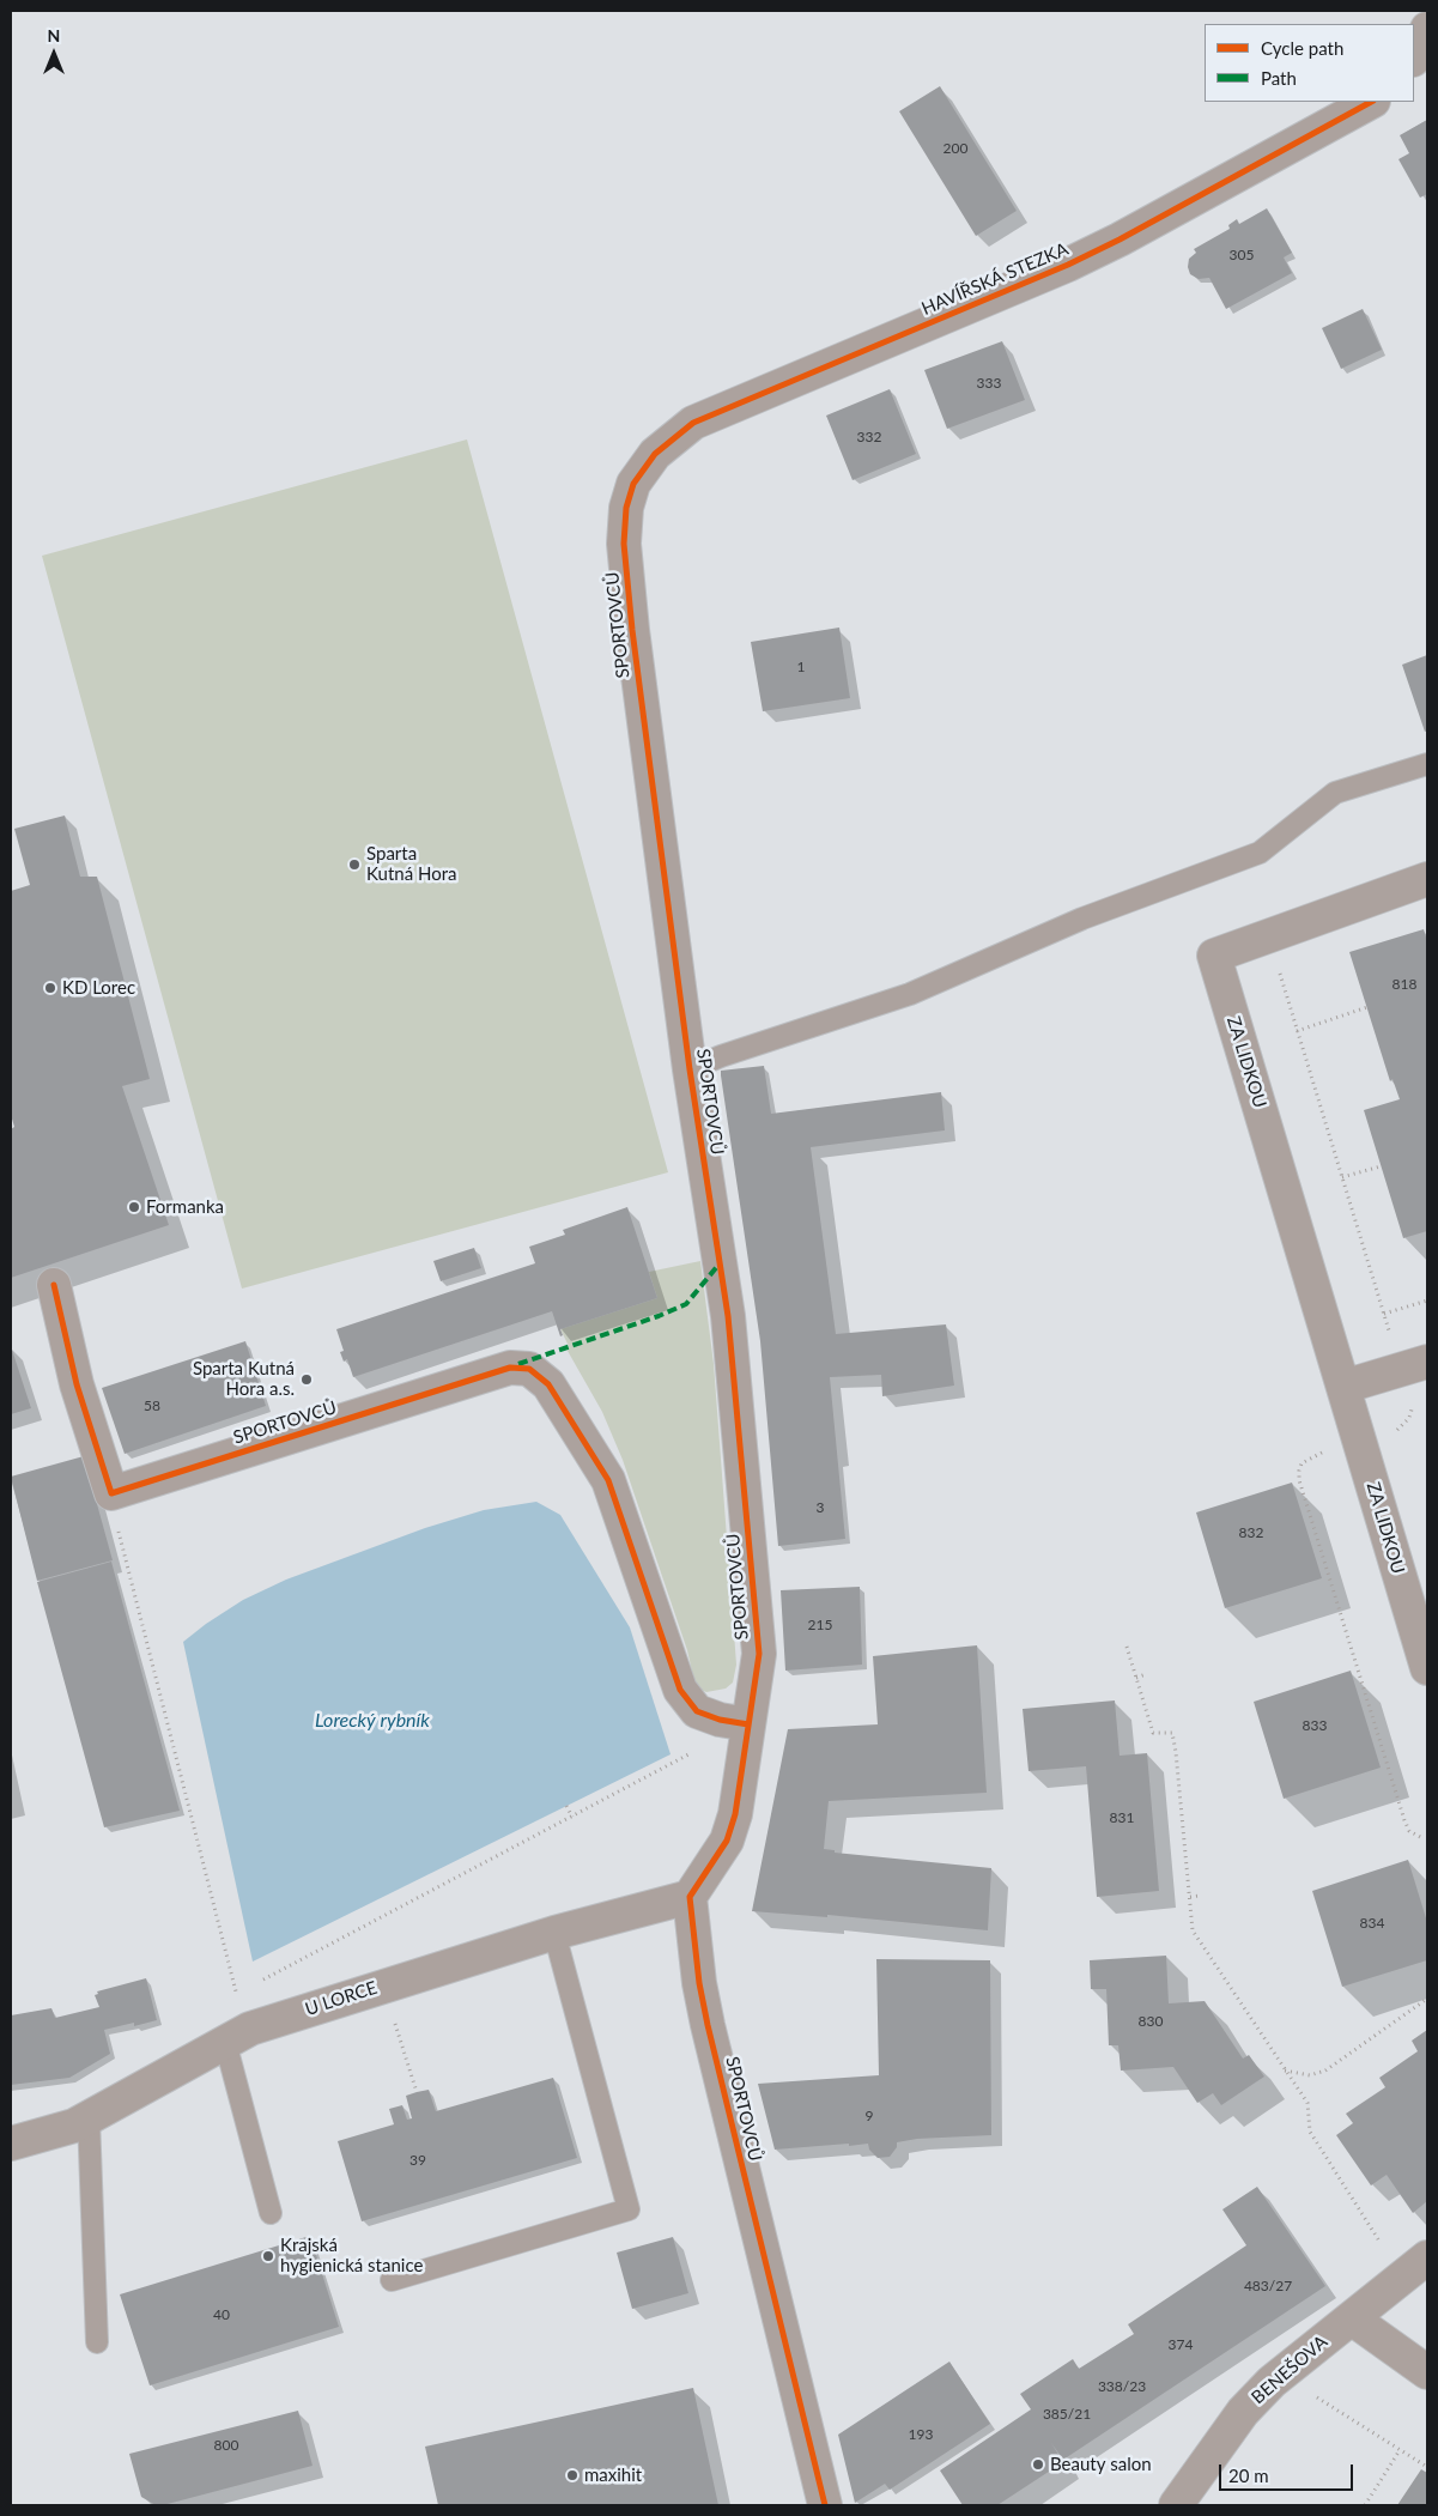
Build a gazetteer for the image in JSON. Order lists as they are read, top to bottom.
{
  "streets": {
    "street": [
      "HAVÍŘSKÁ STEZKA",
      "SPORTOVCŮ",
      "ZA LIDKOU",
      "U LORCE",
      "BENEŠOVA"
    ]
  },
  "crossings": [
    ["HAVÍŘSKÁ STEZKA", "SPORTOVCŮ"],
    ["SPORTOVCŮ", "U LORCE"]
  ],
  "water": ["Lorecký rybník"],
  "places": [
    "Sparta Kutná Hora",
    "KD Lorec",
    "Formanka",
    "Sparta Kutná Hora a.s.",
    "Krajská hygienická stanice",
    "Beauty salon",
    "maxihit"
  ],
  "house_numbers": [
    "200",
    "305",
    "333",
    "332",
    "1",
    "818",
    "58",
    "3",
    "832",
    "215",
    "833",
    "831",
    "834",
    "830",
    "9",
    "39",
    "483/27",
    "40",
    "374",
    "338/23",
    "385/21",
    "193",
    "800"
  ],
  "legend": ["Cycle path", "Path"],
  "scale_bar": "20 m",
  "north": "top"
}
